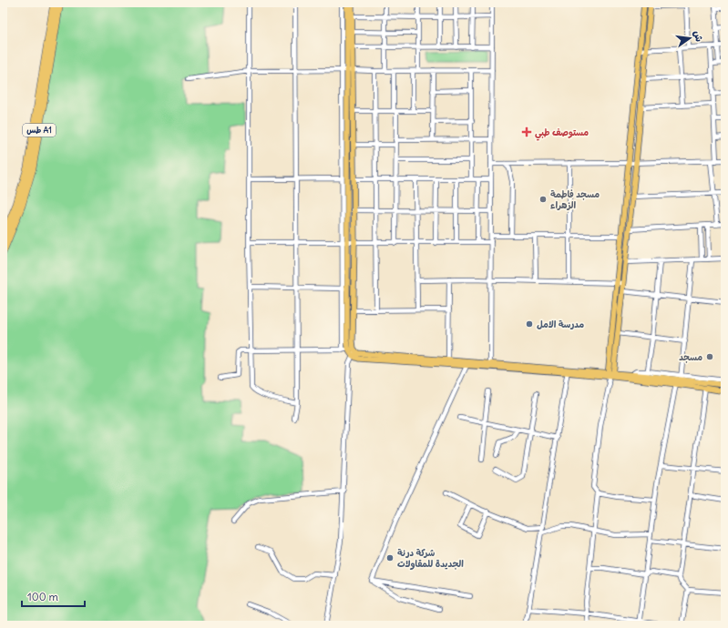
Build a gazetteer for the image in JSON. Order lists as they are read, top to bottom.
{
  "streets": {
    "highway": ["طس A1"]
  },
  "places": {
    "health": ["مستوصف طبي"],
    "other": [
      "مسجد فاطمة الزهراء",
      "مدرسة الامل",
      "مسجد",
      "شركة درنة الجديدة للمقاولات"
    ]
  },
  "scale_bar": "100 m",
  "north": "right"
}
